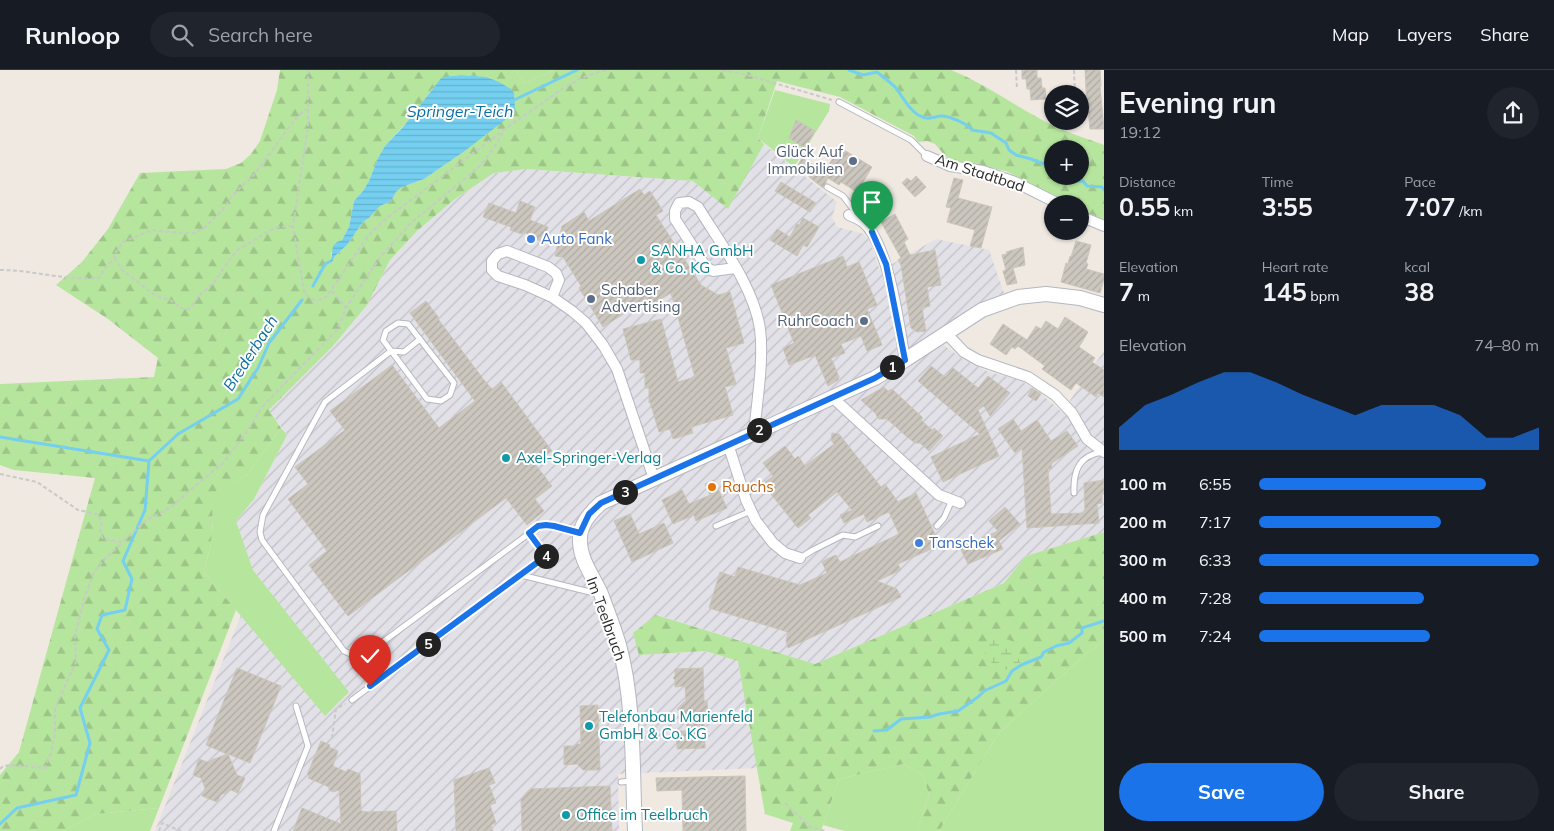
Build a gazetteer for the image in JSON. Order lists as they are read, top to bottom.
{
  "streets": {
    "street": ["Am Stadtbad", "Im Teelbruch"]
  },
  "water": ["Springer-Teich", "Brederbach"],
  "places": [
    "Glück Auf Immobilien",
    "Auto Fank",
    "SANHA GmbH & Co. KG",
    "Schaber Advertising",
    "RuhrCoach",
    "Axel-Springer-Verlag",
    "Rauchs",
    "Tanschek",
    "Telefonbau Marienfeld GmbH & Co. KG",
    "Office im Teelbruch"
  ],
  "page": {
    "header": "Runloop",
    "search": "Search here",
    "nav": ["Map", "Layers", "Share"],
    "heading": ["Evening run", "19:12"],
    "map_buttons": ["+", "−"],
    "stats": [
      ["Distance", "0.55 km"],
      ["Time", "3:55"],
      ["Pace", "7:07 /km"],
      ["Elevation", "7 m"],
      ["Heart rate", "145 bpm"],
      ["kcal", "38"]
    ],
    "chart": ["Elevation", "74–80 m"],
    "pins": [
      "1",
      "2",
      "3",
      "4",
      "5"
    ],
    "list": [
      {
        "name": "100 m",
        "note": "6:55"
      },
      {
        "name": "200 m",
        "note": "7:17"
      },
      {
        "name": "300 m",
        "note": "6:33"
      },
      {
        "name": "400 m",
        "note": "7:28"
      },
      {
        "name": "500 m",
        "note": "7:24"
      }
    ],
    "buttons": ["Save", "Share"]
  }
}
